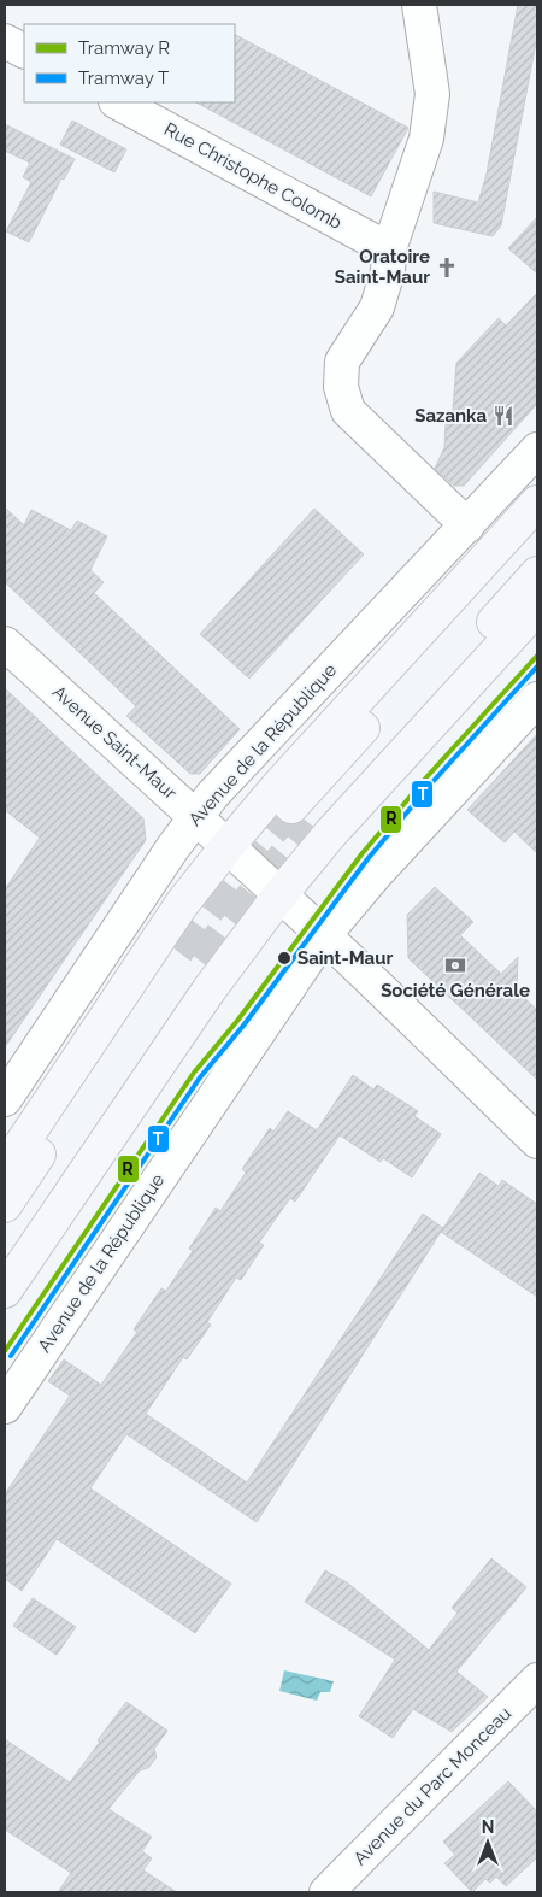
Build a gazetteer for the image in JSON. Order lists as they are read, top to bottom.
{
  "streets": {
    "street": [
      "Rue Christophe Colomb",
      "Avenue Saint-Maur",
      "Avenue de la République",
      "Avenue du Parc Monceau"
    ]
  },
  "crossings": [
    ["Avenue Saint-Maur", "Avenue de la République"]
  ],
  "places": {
    "church": ["Oratoire Saint-Maur"],
    "restaurant": ["Sazanka"],
    "other": ["Saint-Maur"],
    "bank": ["Société Générale"]
  },
  "lines": ["tram line R", "tram line T"],
  "legend": ["Tramway R", "Tramway T"],
  "north": "top"
}
